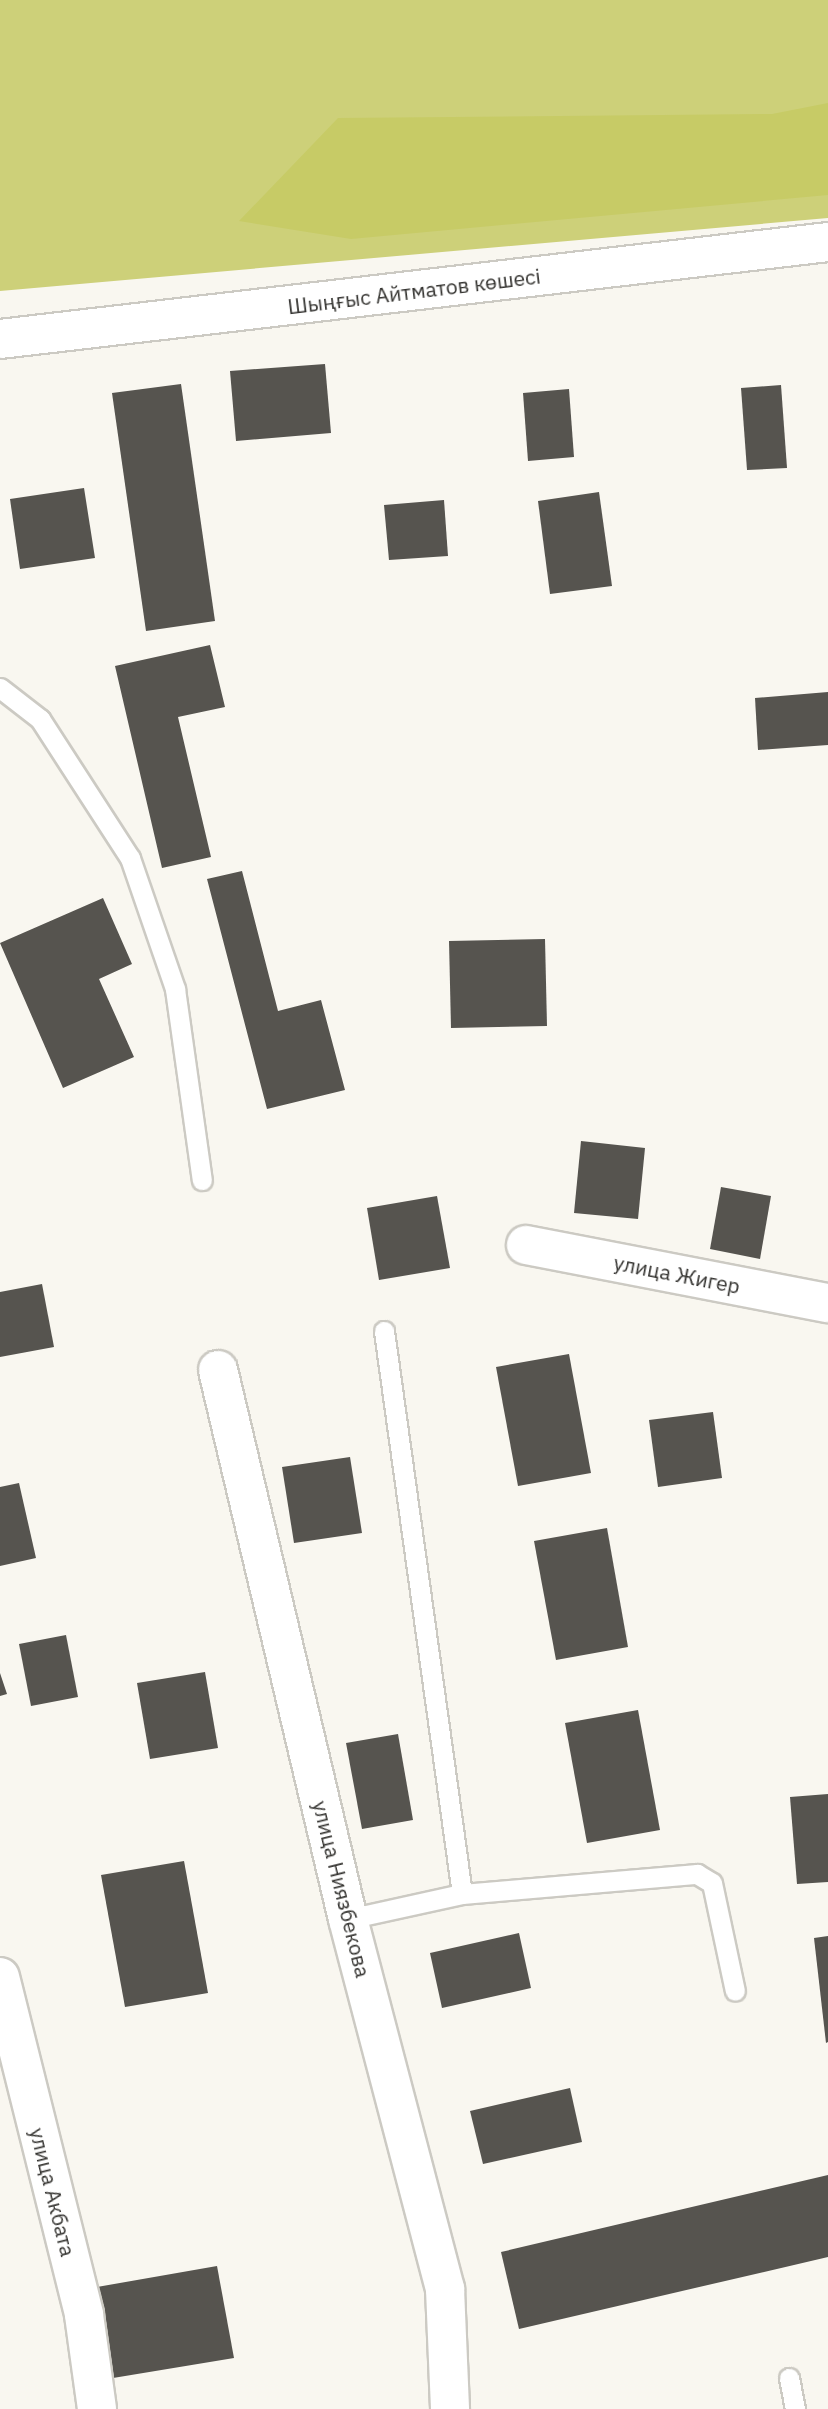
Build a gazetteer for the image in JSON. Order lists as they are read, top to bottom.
{
  "streets": {
    "street": [
      "Шыңғыс Айтматов көшесі",
      "улица Жигер",
      "улица Ниязбекова",
      "улица Акбата"
    ]
  }
}
